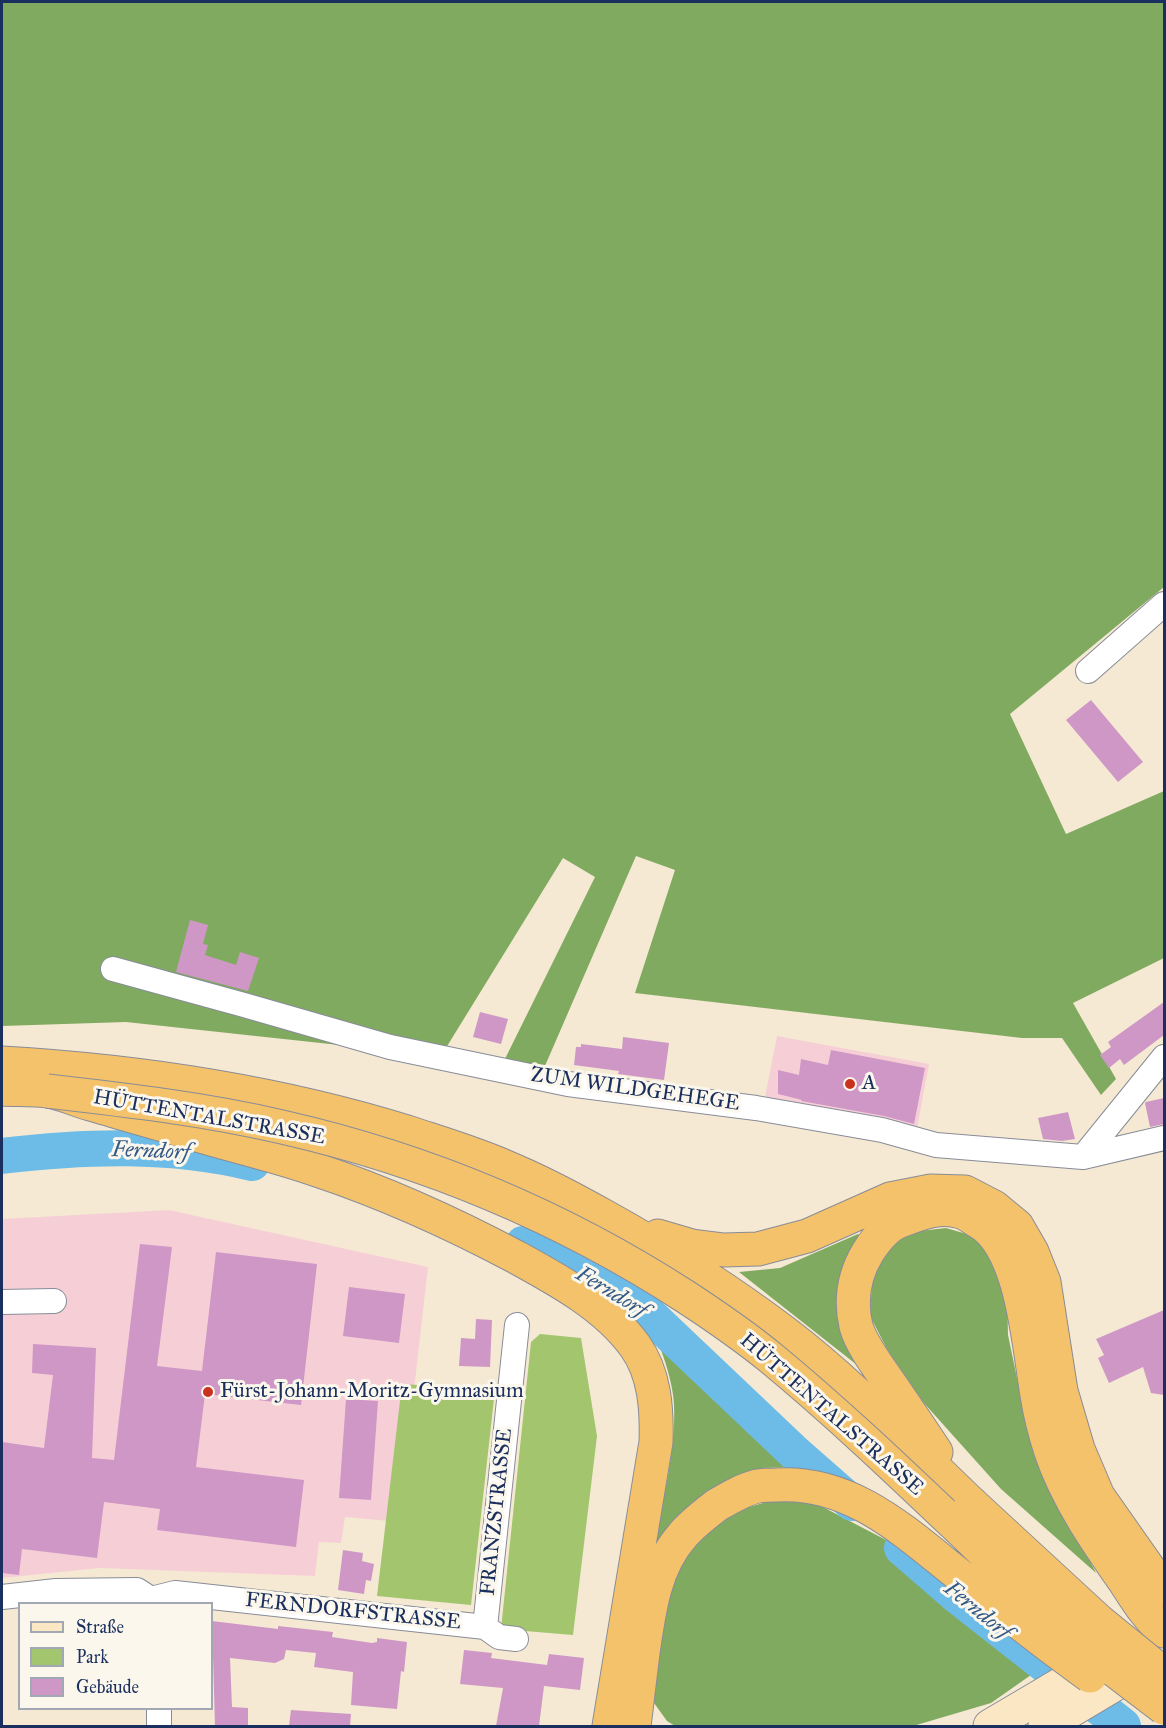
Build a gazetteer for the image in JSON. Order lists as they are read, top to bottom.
{
  "streets": {
    "highway": ["HÜTTENTALSTRASSE"],
    "street": ["ZUM WILDGEHEGE", "FRANZSTRASSE", "FERNDORFSTRASSE"]
  },
  "crossings": [
    ["FRANZSTRASSE", "FERNDORFSTRASSE"]
  ],
  "water": ["Ferndorf"],
  "places": ["A", "Fürst-Johann-Moritz-Gymnasium"],
  "legend": ["Straße", "Park", "Gebäude"]
}
